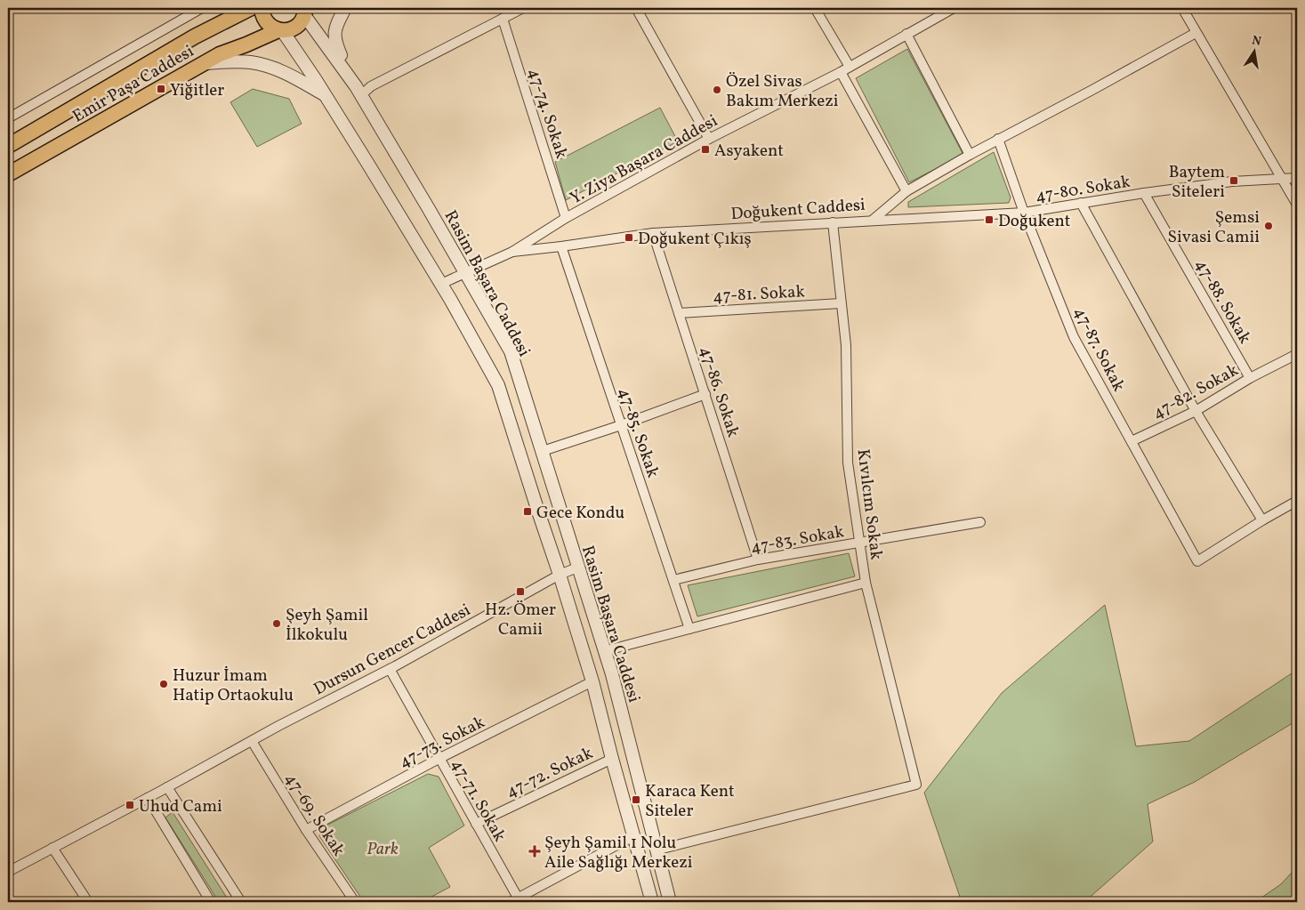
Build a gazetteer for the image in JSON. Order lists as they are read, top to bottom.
{
  "streets": {
    "main road": ["Emir Paşa Caddesi"],
    "street": [
      "47-74. Sokak",
      "Y. Ziya Başara Caddesi",
      "47-80. Sokak",
      "Doğukent Caddesi",
      "Rasim Başara Caddesi",
      "47-81. Sokak",
      "47-88. Sokak",
      "47-87. Sokak",
      "47-82. Sokak",
      "47-86. Sokak",
      "47-85. Sokak",
      "Kıvılcım Sokak",
      "47-83. Sokak",
      "Dursun Gencer Caddesi",
      "47-73. Sokak",
      "47-72. Sokak",
      "47-71. Sokak",
      "47-69. Sokak"
    ]
  },
  "crossings": [
    ["Emir Paşa Caddesi", "Rasim Başara Caddesi"],
    ["47-74. Sokak", "Y. Ziya Başara Caddesi"],
    ["Y. Ziya Başara Caddesi", "Doğukent Caddesi"],
    ["Y. Ziya Başara Caddesi", "Rasim Başara Caddesi"],
    ["47-80. Sokak", "Doğukent Caddesi"],
    ["47-80. Sokak", "47-88. Sokak"],
    ["47-80. Sokak", "47-87. Sokak"],
    ["Doğukent Caddesi", "47-87. Sokak"],
    ["Doğukent Caddesi", "47-86. Sokak"],
    ["Doğukent Caddesi", "47-85. Sokak"],
    ["Doğukent Caddesi", "Kıvılcım Sokak"],
    ["Rasim Başara Caddesi", "Kıvılcım Sokak"],
    ["Rasim Başara Caddesi", "Dursun Gencer Caddesi"],
    ["47-81. Sokak", "47-86. Sokak"],
    ["47-81. Sokak", "Kıvılcım Sokak"],
    ["47-88. Sokak", "47-82. Sokak"],
    ["47-87. Sokak", "47-82. Sokak"],
    ["47-86. Sokak", "47-83. Sokak"],
    ["47-85. Sokak", "47-83. Sokak"],
    ["Kıvılcım Sokak", "47-83. Sokak"],
    ["Dursun Gencer Caddesi", "47-71. Sokak"],
    ["Dursun Gencer Caddesi", "47-69. Sokak"],
    ["47-73. Sokak", "47-71. Sokak"],
    ["47-73. Sokak", "47-69. Sokak"],
    ["47-72. Sokak", "47-71. Sokak"]
  ],
  "parks": ["Park"],
  "places": {
    "transit": [
      "Yiğitler",
      "Asyakent",
      "Baytem Siteleri",
      "Doğukent",
      "Doğukent Çıkış",
      "Gece Kondu",
      "Hz. Ömer Camii",
      "Karaca Kent Siteler",
      "Uhud Cami"
    ],
    "other": [
      "Özel Sivas Bakım Merkezi",
      "Şemsi Sivasi Camii",
      "Şeyh Şamil İlkokulu",
      "Huzur İmam Hatip Ortaokulu"
    ],
    "health": ["Şeyh Şamil 1 Nolu Aile Sağlığı Merkezi"]
  },
  "north": "top"
}
